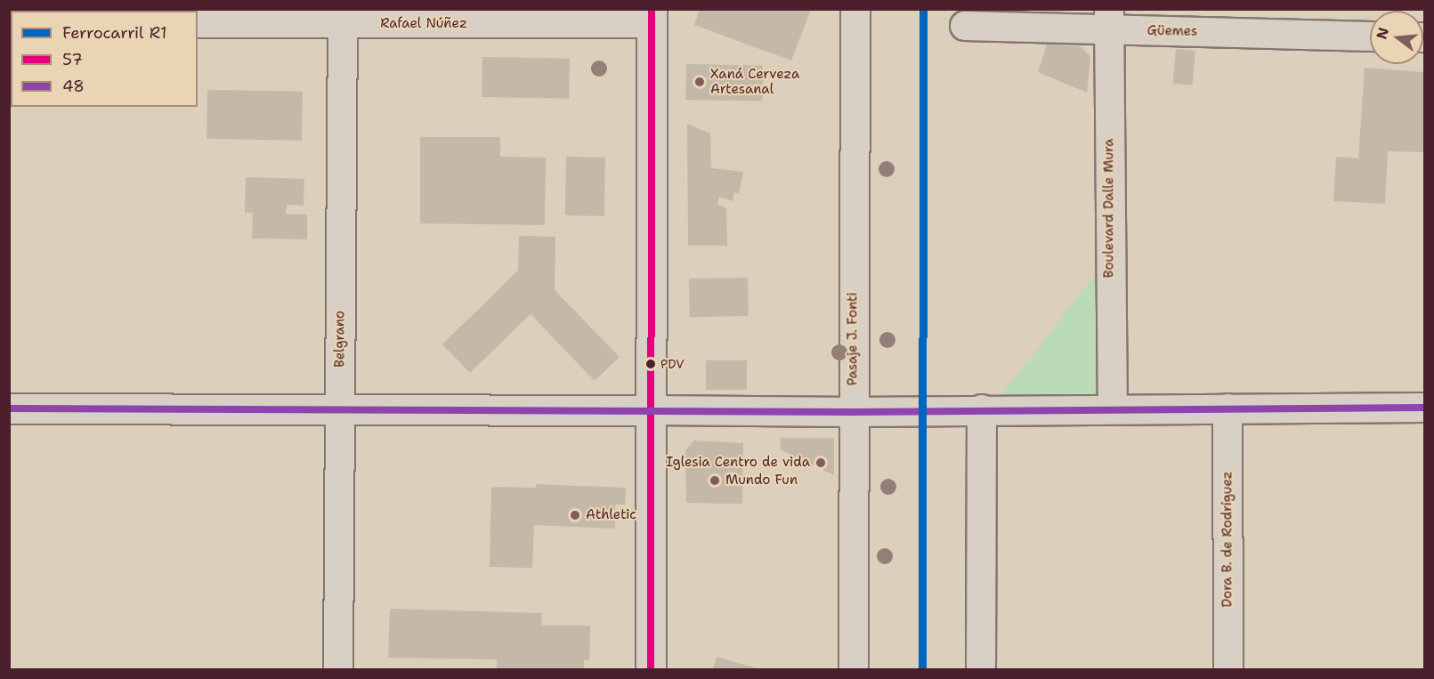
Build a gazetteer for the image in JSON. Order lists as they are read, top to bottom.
{
  "streets": {
    "street": [
      "Rafael Núñez",
      "Güemes",
      "Boulevard Dalle Mura",
      "Belgrano",
      "Pasaje J. Fonti",
      "Dora B. de Rodríguez"
    ]
  },
  "crossings": [
    ["Rafael Núñez", "Belgrano"],
    ["Güemes", "Boulevard Dalle Mura"]
  ],
  "places": [
    "Xaná Cerveza Artesanal",
    "PDV",
    "Iglesia Centro de vida",
    "Mundo Fun",
    "Athletic"
  ],
  "lines": ["rail line R1", "transit line 57", "transit line 48"],
  "legend": ["Ferrocarril R1", "57", "48"],
  "north": "left"
}
